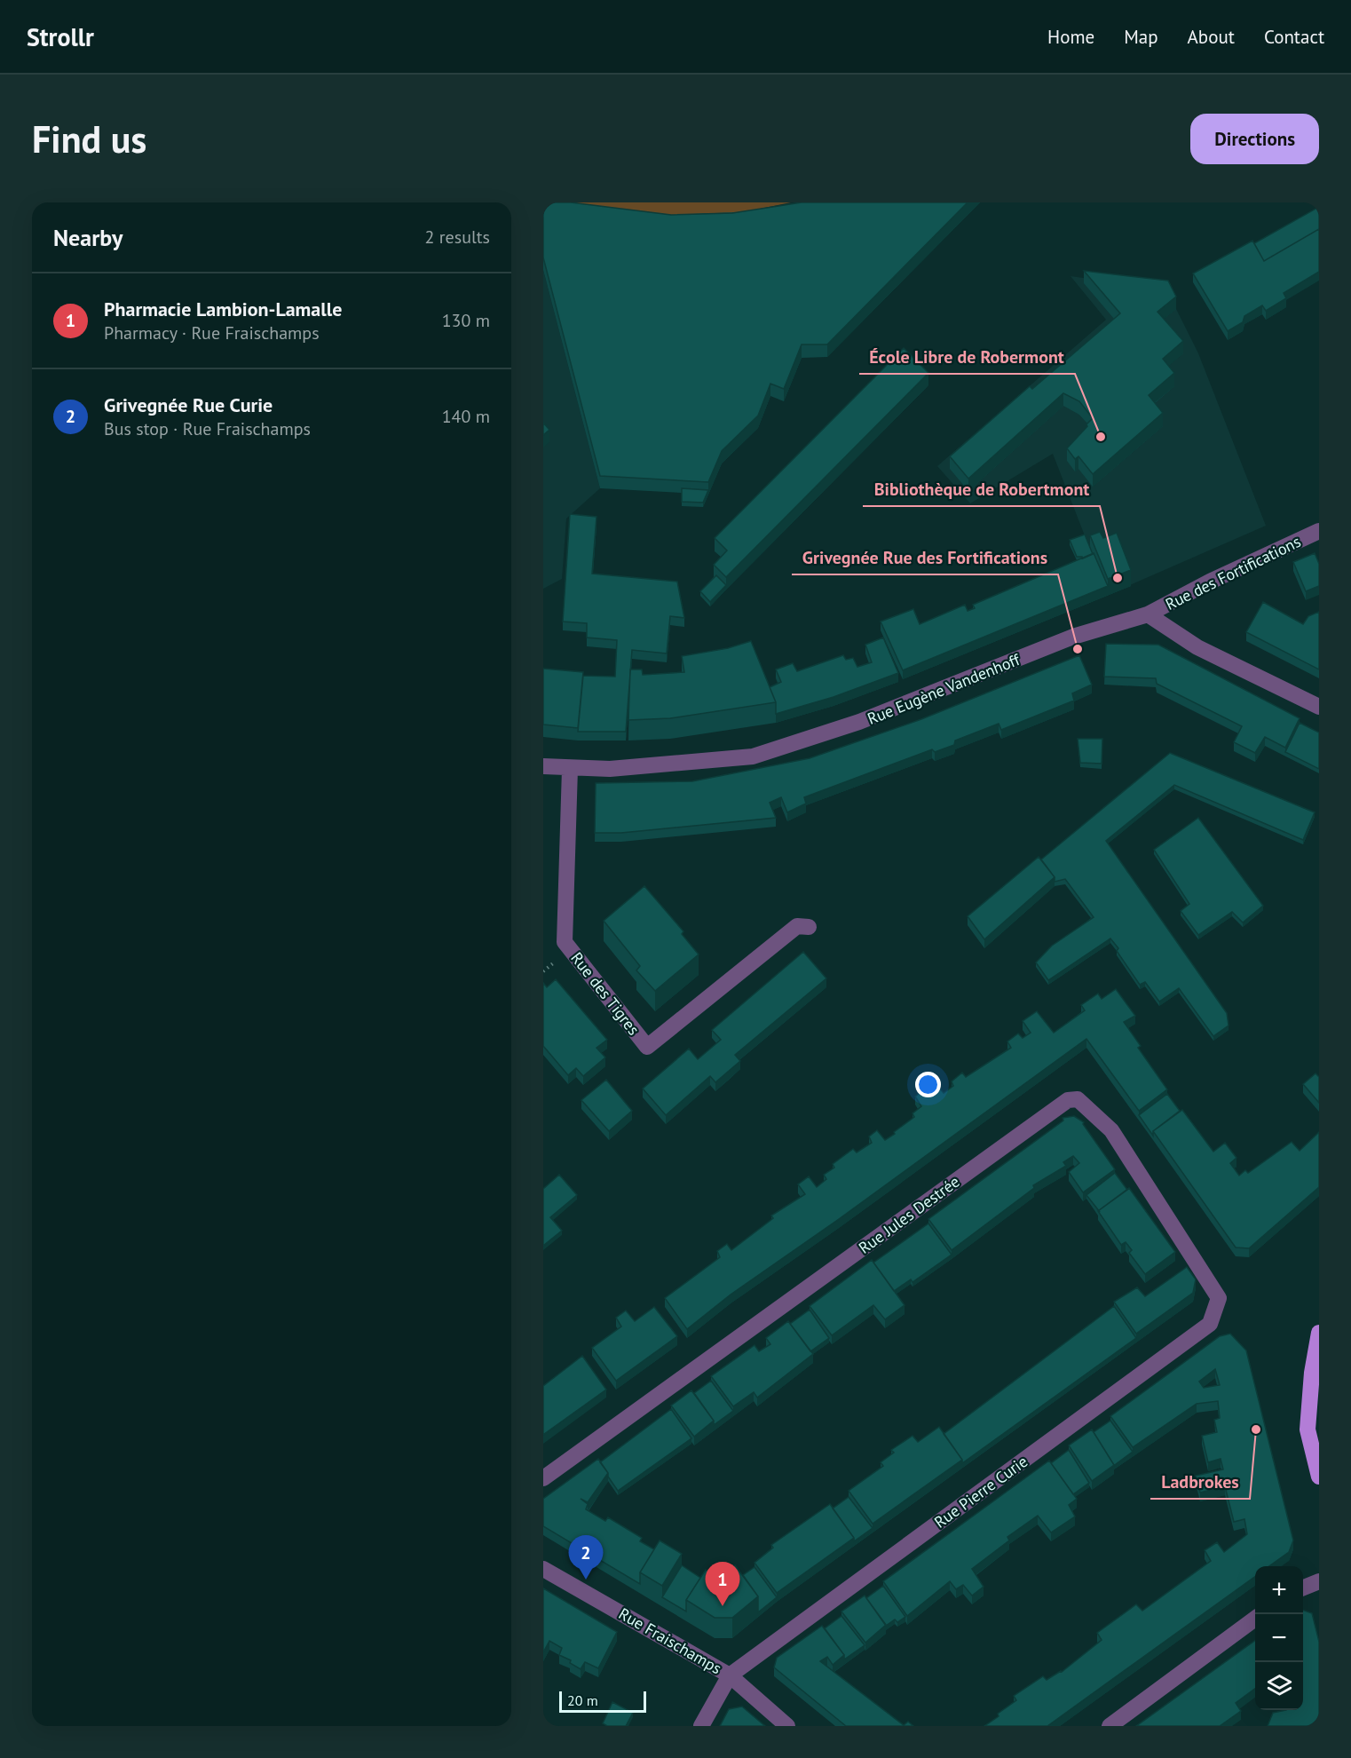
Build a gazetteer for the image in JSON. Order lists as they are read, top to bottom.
{
  "streets": {
    "street": [
      "Rue des Fortifications",
      "Rue Eugène Vandenhoff",
      "Rue des Tigres",
      "Rue Jules Destrée",
      "Rue Pierre Curie",
      "Rue Fraischamps"
    ]
  },
  "crossings": [
    ["Rue des Fortifications", "Rue Eugène Vandenhoff"],
    ["Rue Eugène Vandenhoff", "Rue des Tigres"],
    ["Rue Jules Destrée", "Rue Pierre Curie"],
    ["Rue Pierre Curie", "Rue Fraischamps"]
  ],
  "places": [
    "École Libre de Robermont",
    "Bibliothèque de Robertmont",
    "Grivegnée Rue des Fortifications",
    "Ladbrokes"
  ],
  "scale_bar": "20 m",
  "page": {
    "header": "Strollr",
    "nav": [
      "Home",
      "Map",
      "About",
      "Contact"
    ],
    "buttons": "Directions",
    "title": "Find us",
    "heading": ["Nearby", "2 results"],
    "list": [
      {
        "mark": "1",
        "name": "Pharmacie Lambion-Lamalle",
        "note": "Pharmacy · Rue Fraischamps",
        "value": "130 m"
      },
      {
        "mark": "2",
        "name": "Grivegnée Rue Curie",
        "note": "Bus stop · Rue Fraischamps",
        "value": "140 m"
      }
    ],
    "pins": ["2", "1"],
    "map_buttons": ["+", "−"],
    "scale": "20 m"
  }
}
